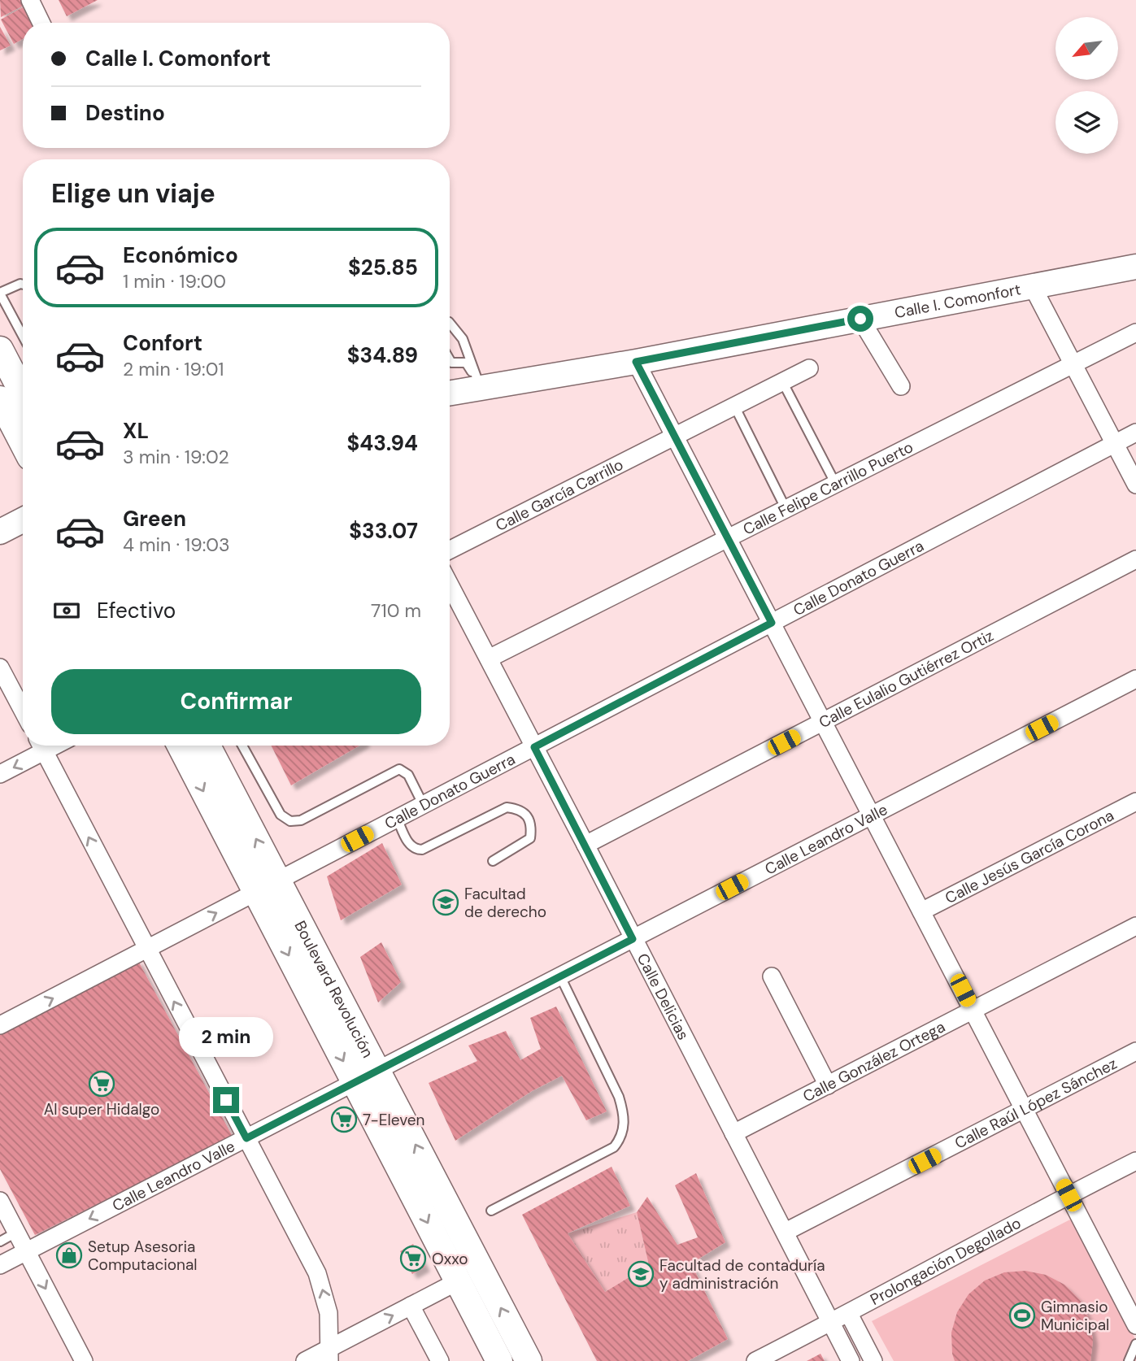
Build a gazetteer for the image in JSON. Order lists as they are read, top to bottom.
{
  "streets": {
    "main road": ["Calle I. Comonfort", "Boulevard Revolución"],
    "street": [
      "Calle Felipe Carrillo Puerto",
      "Calle García Carrillo",
      "Calle Donato Guerra",
      "Calle Eulalio Gutiérrez Ortiz",
      "Calle Leandro Valle",
      "Calle Jesús García Corona",
      "Calle Delicias",
      "Calle González Ortega",
      "Calle Raúl López Sánchez",
      "Prolongación Degollado"
    ]
  },
  "crossings": [
    ["Calle Felipe Carrillo Puerto", "Calle Delicias"],
    ["Calle Donato Guerra", "Boulevard Revolución"],
    ["Calle Donato Guerra", "Calle Delicias"],
    ["Calle Eulalio Gutiérrez Ortiz", "Calle Delicias"],
    ["Calle Leandro Valle", "Boulevard Revolución"],
    ["Calle Leandro Valle", "Calle Delicias"],
    ["Calle Delicias", "Calle González Ortega"],
    ["Calle Delicias", "Calle Raúl López Sánchez"],
    ["Calle Delicias", "Prolongación Degollado"]
  ],
  "places": {
    "school or university": ["Facultad de derecho", "Facultad de contaduría y administración"],
    "supermarket": ["Al super Hidalgo", "7-Eleven", "Oxxo"],
    "shop": ["Setup Asesoria Computacional"],
    "sports": ["Gimnasio Municipal"]
  },
  "north": "bottom left",
  "page": {
    "banner": ["Calle I. Comonfort", "Destino"],
    "heading": "Elige un viaje",
    "list": [
      {
        "name": "Económico",
        "note": "1 min · 19:00",
        "value": "$25.85"
      },
      {
        "name": "Confort",
        "note": "2 min · 19:01",
        "value": "$34.89"
      },
      {
        "name": "XL",
        "note": "3 min · 19:02",
        "value": "$43.94"
      },
      {
        "name": "Green",
        "note": "4 min · 19:03",
        "value": "$33.07"
      }
    ],
    "pay": ["Efectivo", "710 m"],
    "buttons": "Confirmar",
    "bubble": "2 min"
  }
}
